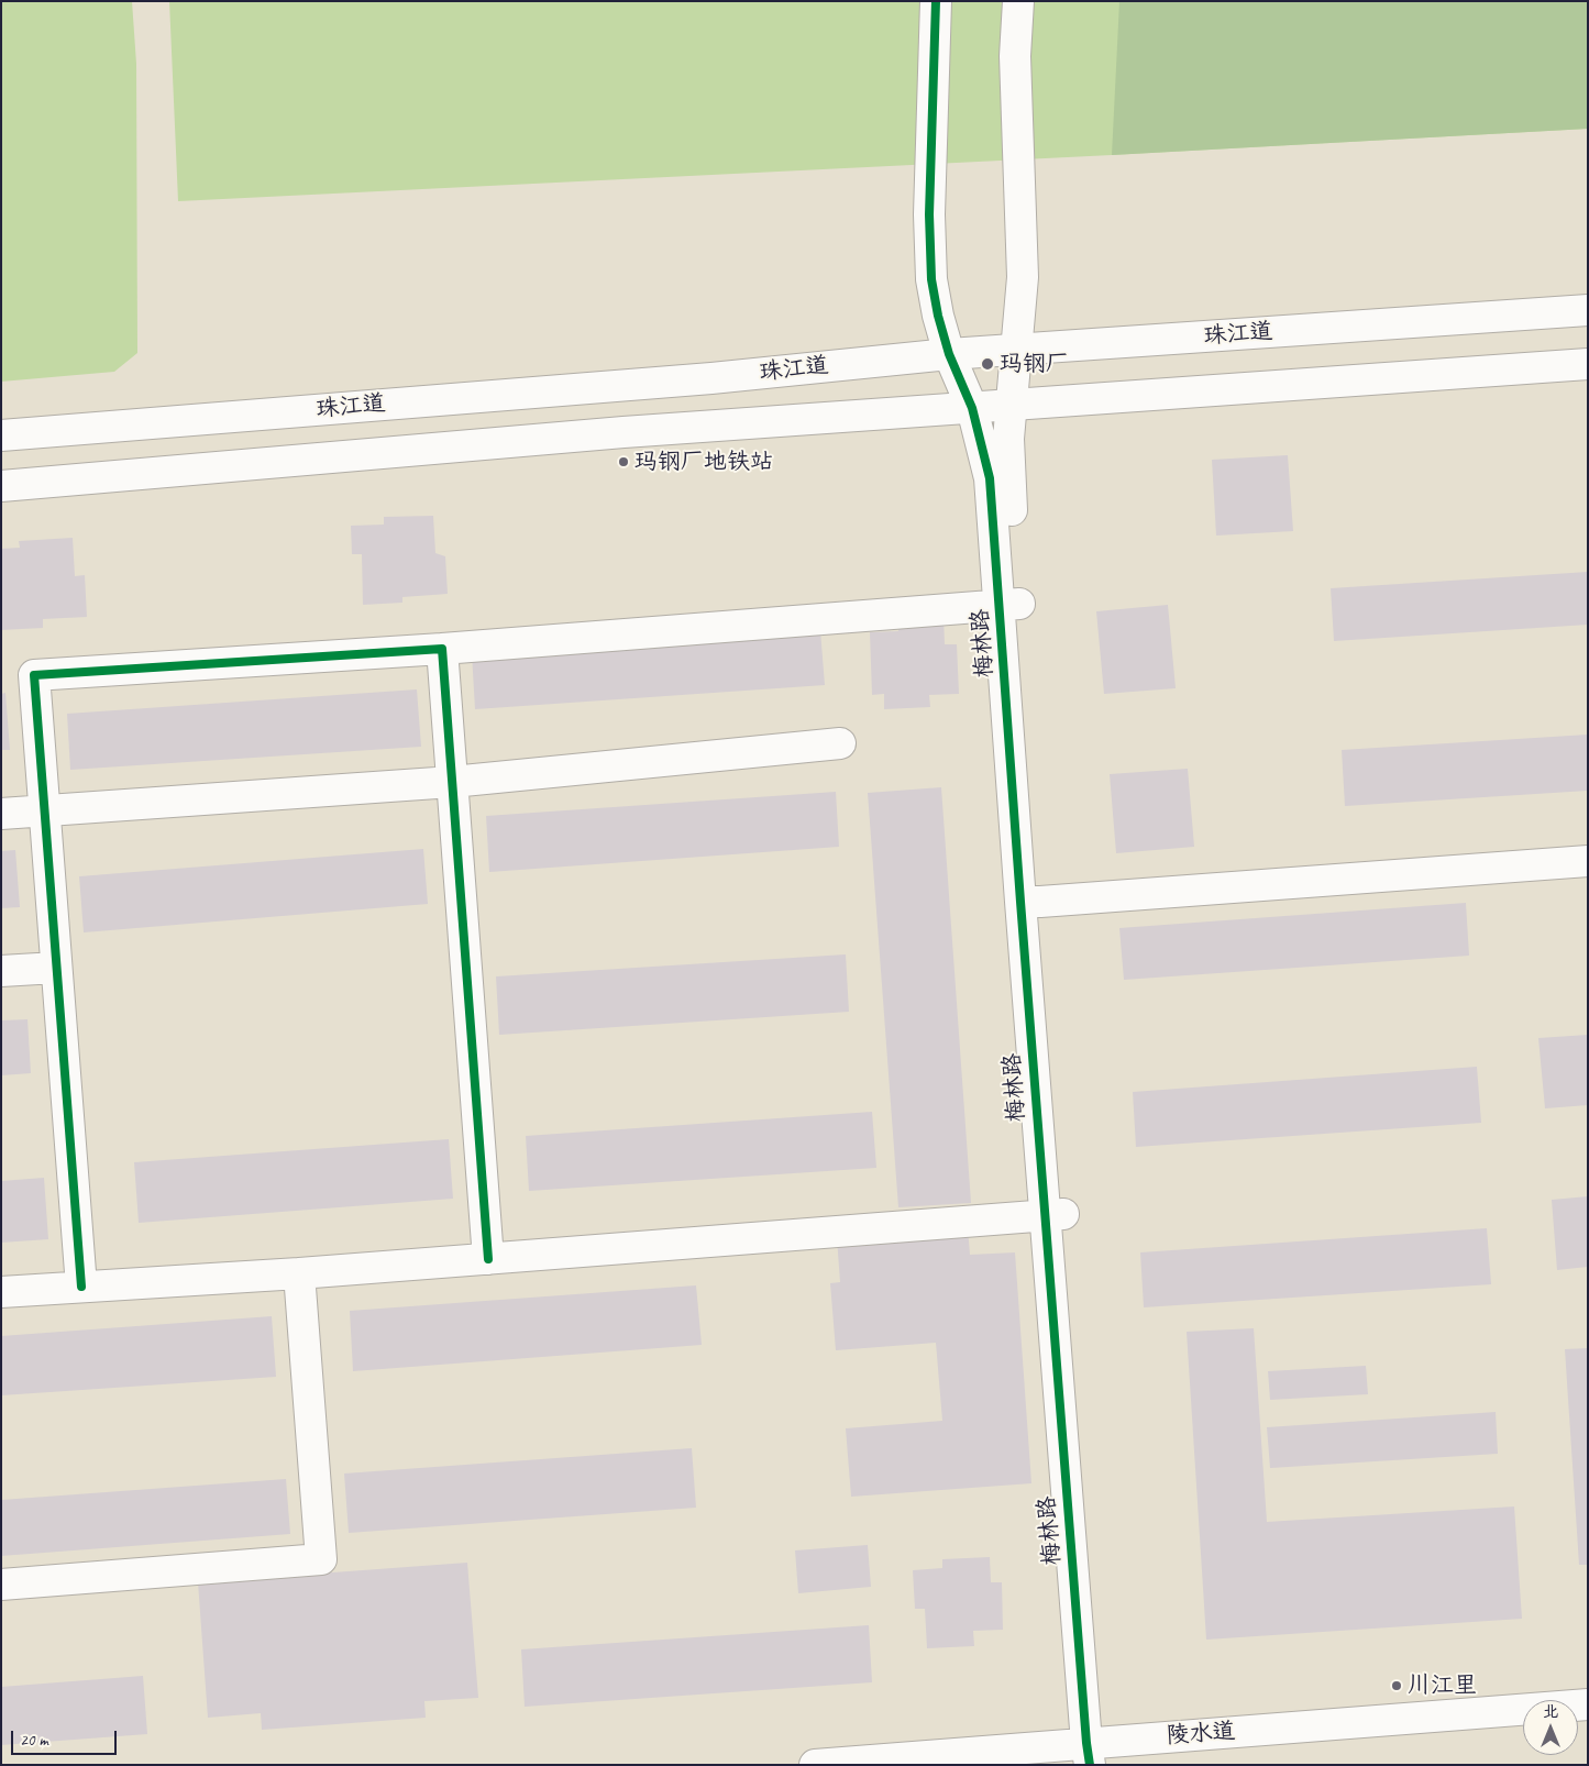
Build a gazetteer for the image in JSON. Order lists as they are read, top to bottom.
{
  "streets": {
    "street": ["珠江道", "梅林路", "陵水道"]
  },
  "crossings": [
    ["珠江道", "梅林路"],
    ["梅林路", "陵水道"]
  ],
  "places": ["玛钢厂", "玛钢厂地铁站", "川江里"],
  "scale_bar": "20 m",
  "north": "top"
}
